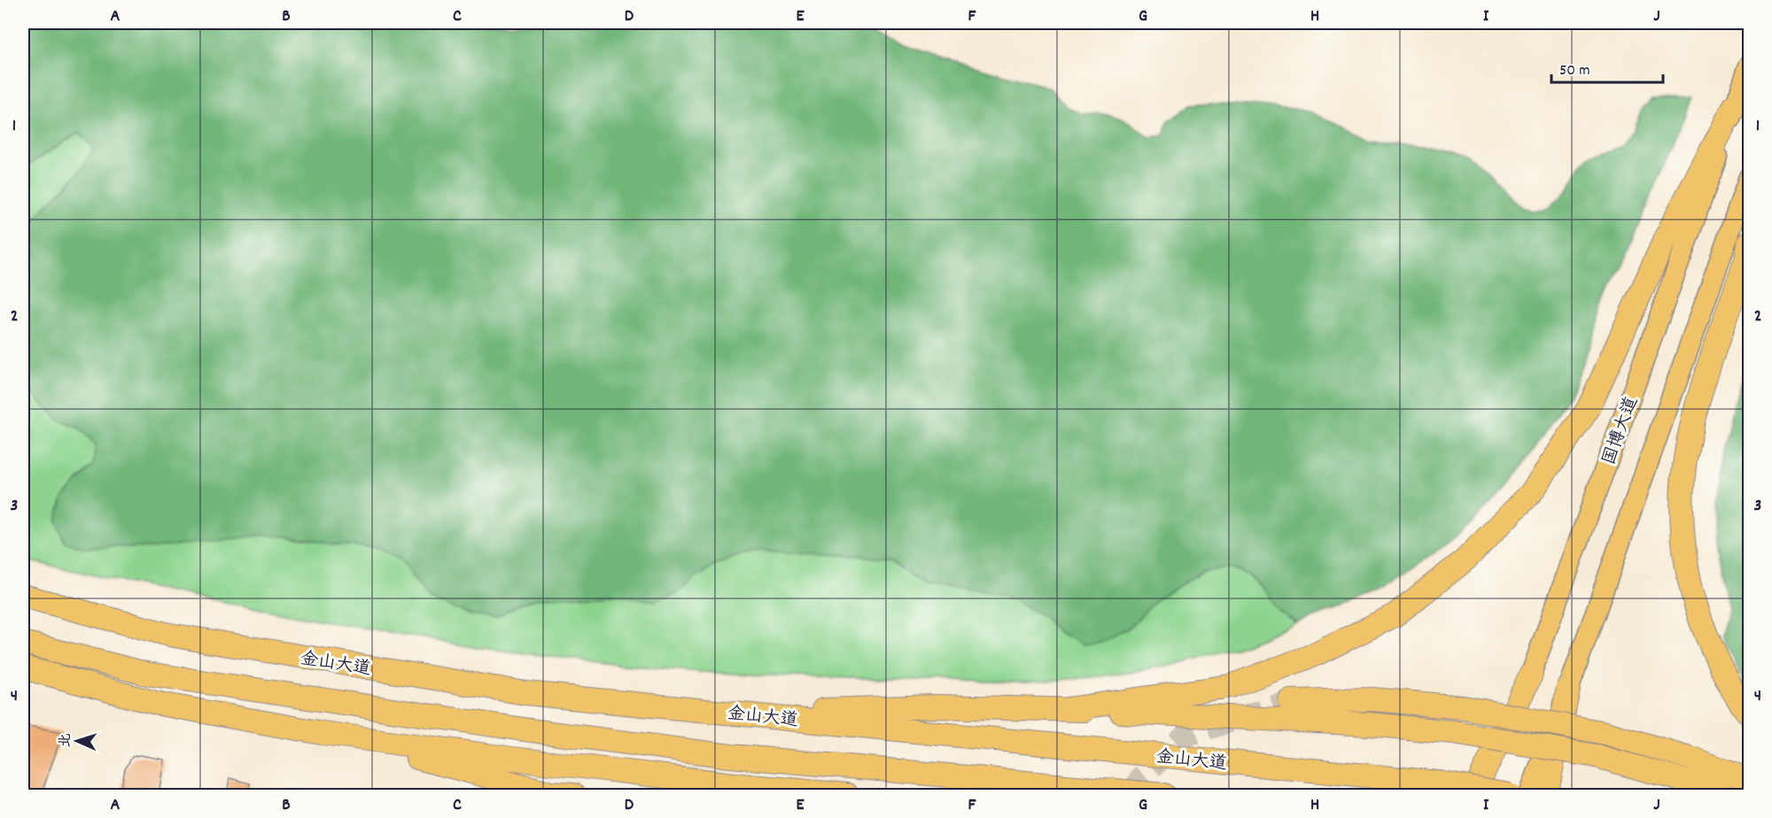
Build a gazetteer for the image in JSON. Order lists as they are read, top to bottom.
{
  "streets": {
    "highway": ["金山大道"],
    "main road": ["国博大道"]
  },
  "scale_bar": "50 m",
  "north": "left",
  "grid": {
    "columns": [
      "A",
      "B",
      "C",
      "D",
      "E",
      "F",
      "G",
      "H",
      "I",
      "J"
    ],
    "rows": [
      "1",
      "2",
      "3",
      "4"
    ]
  }
}
